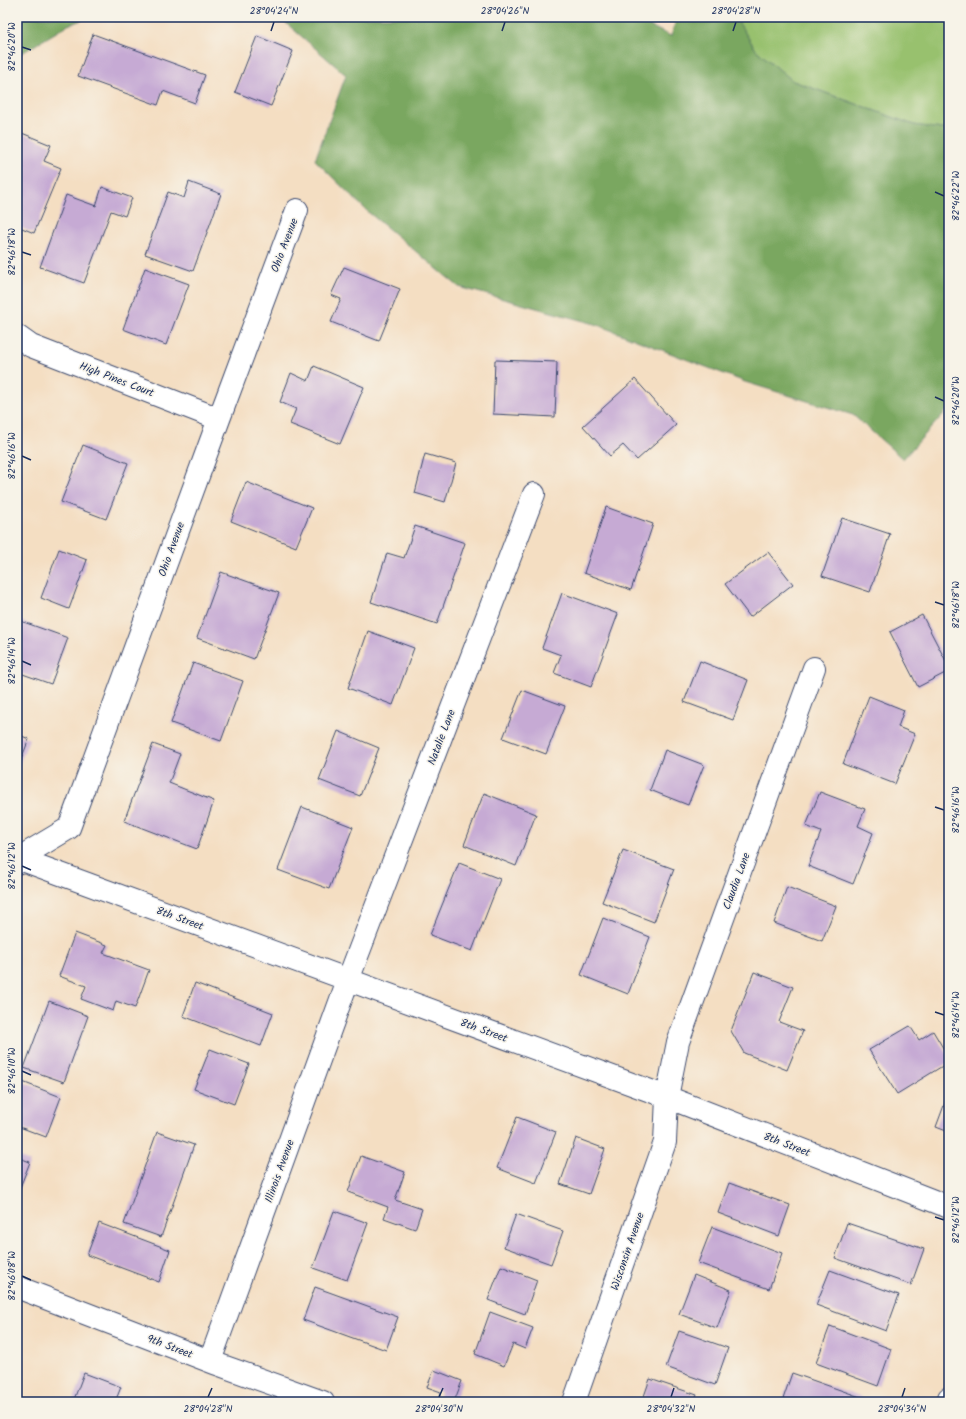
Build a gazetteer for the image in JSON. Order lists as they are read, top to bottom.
{
  "streets": {
    "street": [
      "Ohio Avenue",
      "High Pines Court",
      "Natalie Lane",
      "Claudia Lane",
      "8th Street",
      "Illinois Avenue",
      "Wisconsin Avenue",
      "9th Street"
    ]
  },
  "crossings": [
    ["Ohio Avenue", "High Pines Court"],
    ["Ohio Avenue", "8th Street"],
    ["Natalie Lane", "8th Street"],
    ["Natalie Lane", "Illinois Avenue"],
    ["Claudia Lane", "8th Street"],
    ["Claudia Lane", "Wisconsin Avenue"],
    ["8th Street", "Illinois Avenue"],
    ["8th Street", "Wisconsin Avenue"],
    ["Illinois Avenue", "9th Street"]
  ],
  "coordinates": [
    "28°04'24\"N",
    "28°04'26\"N",
    "28°04'28\"N",
    "82°46'20\"W",
    "82°46'22\"W",
    "82°46'18\"W",
    "82°46'16\"W",
    "82°46'14\"W",
    "82°46'12\"W",
    "82°46'10\"W",
    "82°46'08\"W",
    "28°04'30\"N",
    "28°04'32\"N",
    "28°04'34\"N"
  ]
}
